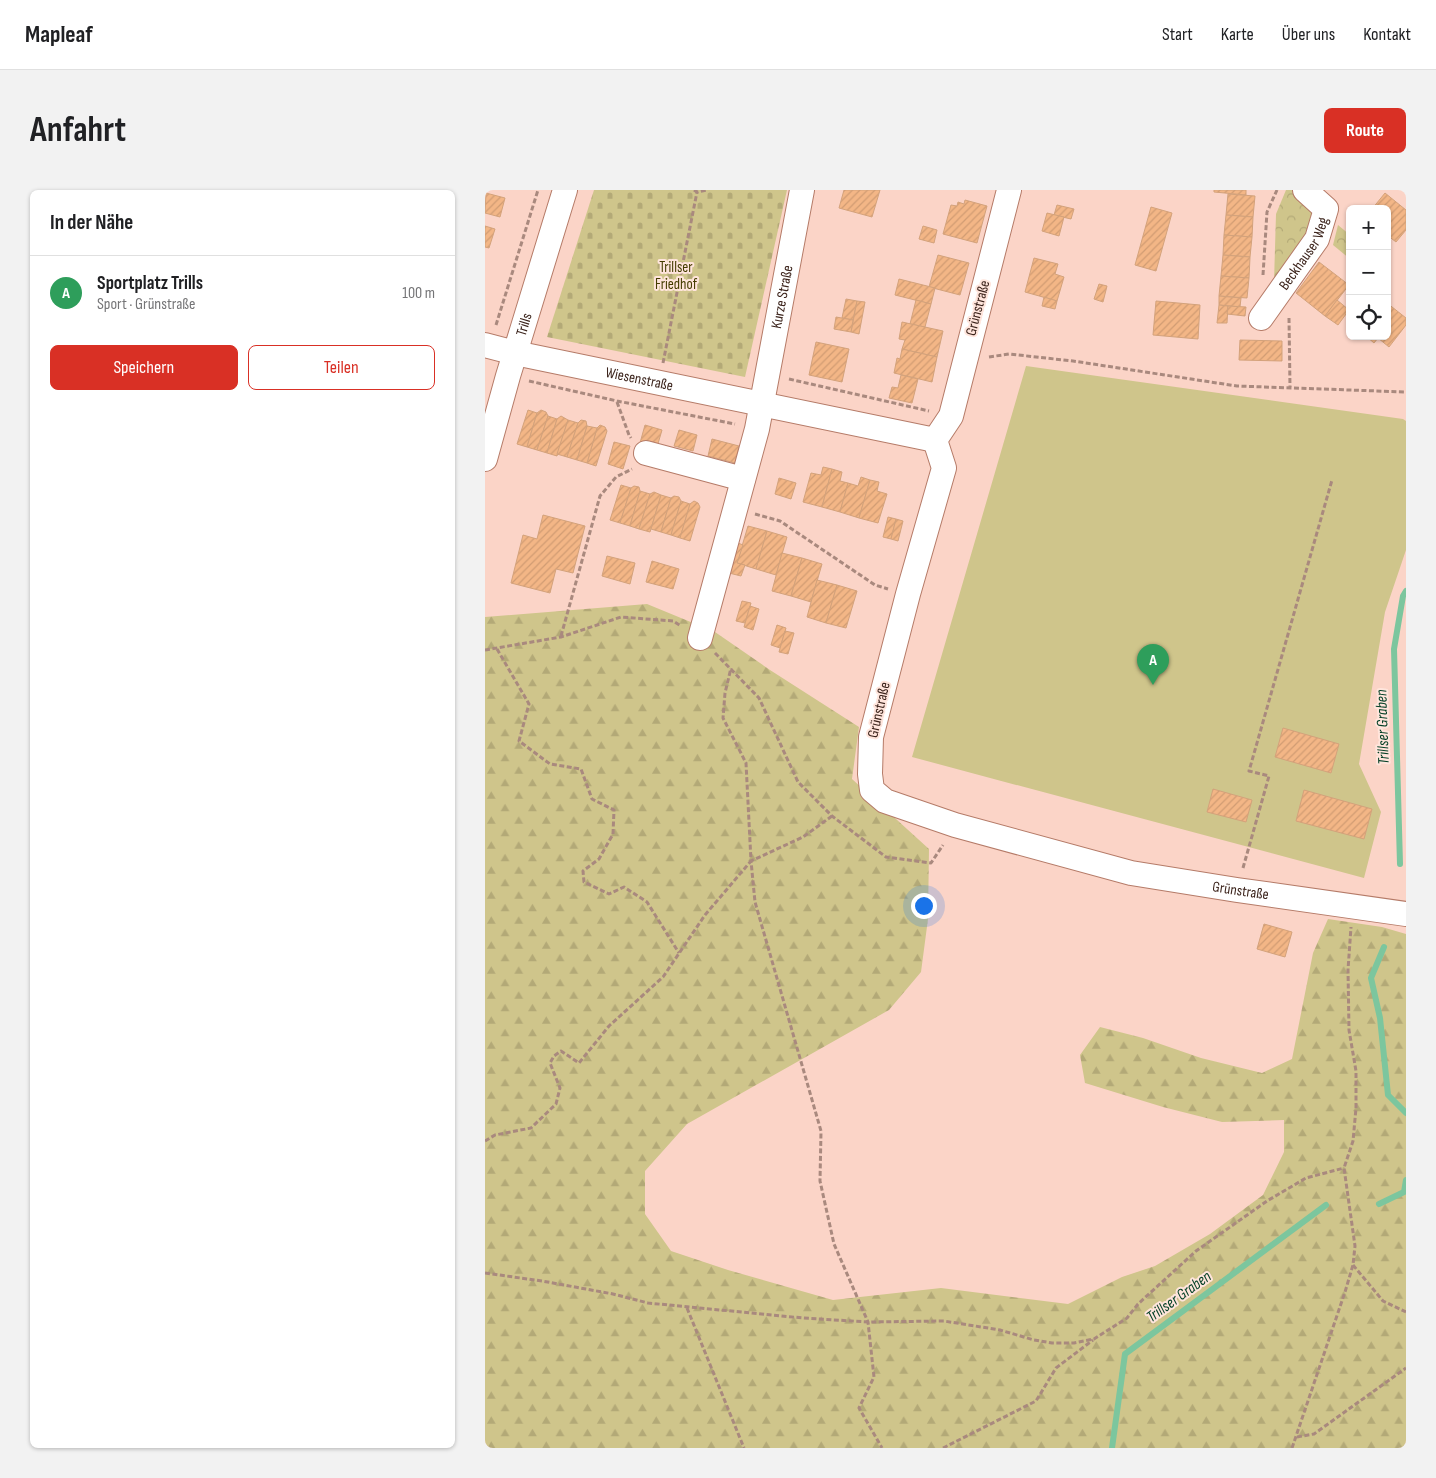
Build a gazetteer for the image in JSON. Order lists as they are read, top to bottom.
{
  "streets": {
    "street": [
      "Beckhauser Weg",
      "Kurze Straße",
      "Grünstraße",
      "Trills",
      "Wiesenstraße"
    ]
  },
  "crossings": [
    ["Kurze Straße", "Wiesenstraße"],
    ["Grünstraße", "Wiesenstraße"],
    ["Trills", "Wiesenstraße"]
  ],
  "water": ["Trillser Graben"],
  "parks": ["Trillser Friedhof"],
  "page": {
    "header": "Mapleaf",
    "nav": [
      "Start",
      "Karte",
      "Über uns",
      "Kontakt"
    ],
    "buttons": [
      "Route",
      ["Speichern", "Teilen"]
    ],
    "title": "Anfahrt",
    "heading": "In der Nähe",
    "map_buttons": ["+", "−"],
    "list": [
      {
        "mark": "A",
        "name": "Sportplatz Trills",
        "note": "Sport · Grünstraße",
        "value": "100 m"
      }
    ],
    "pins": "A"
  }
}
